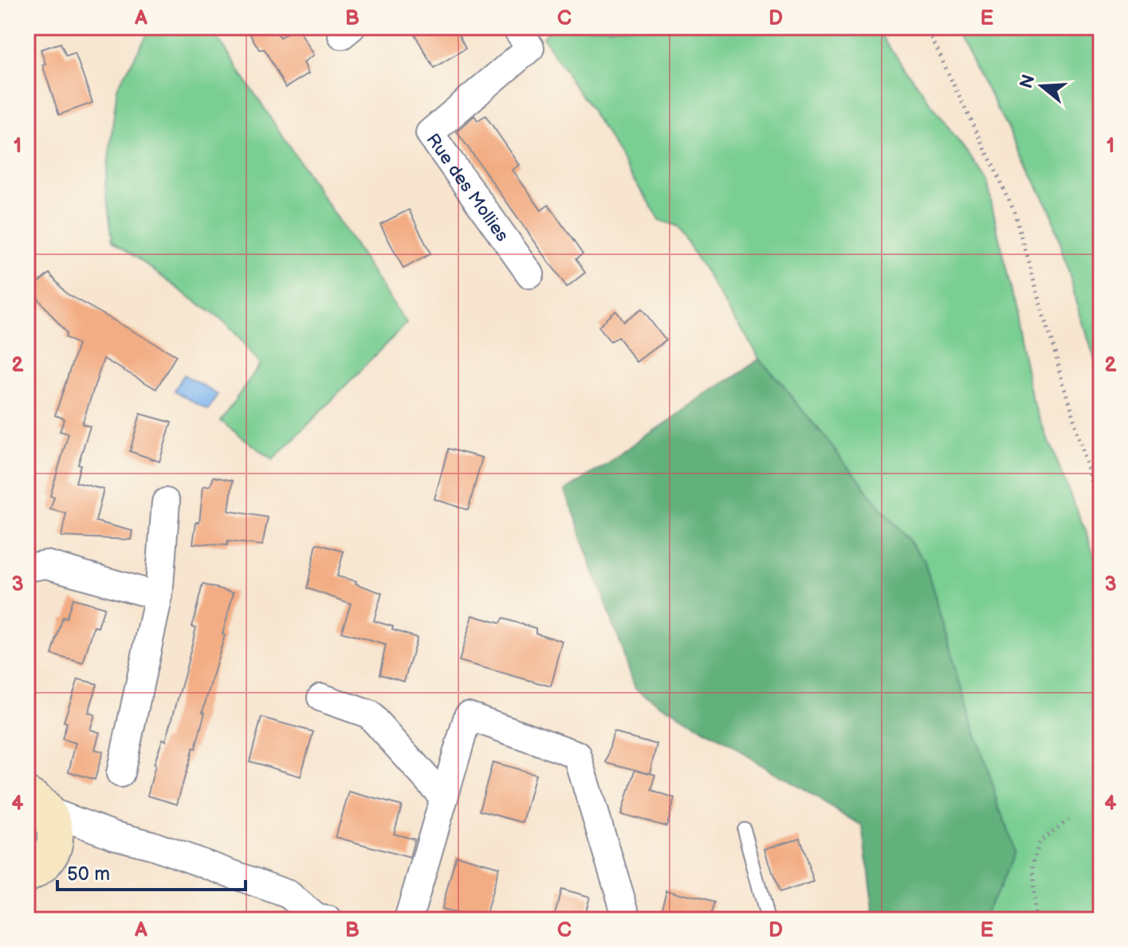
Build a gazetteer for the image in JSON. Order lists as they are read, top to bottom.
{
  "streets": {
    "street": ["Rue des Mollies"]
  },
  "scale_bar": "50 m",
  "north": "left",
  "grid": {
    "columns": [
      "A",
      "B",
      "C",
      "D",
      "E"
    ],
    "rows": [
      "1",
      "2",
      "3",
      "4"
    ]
  }
}
